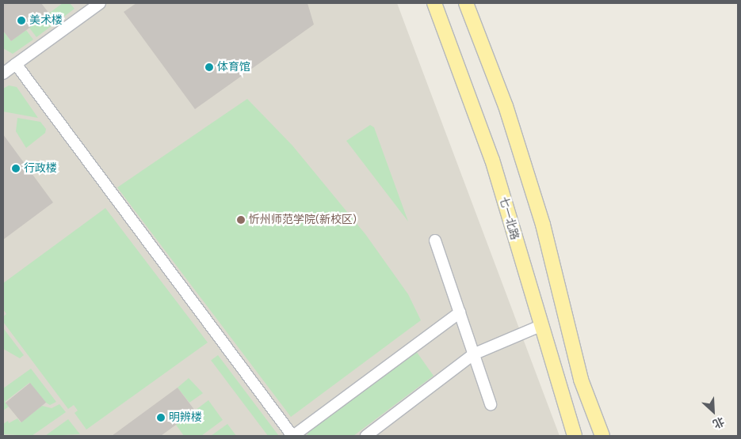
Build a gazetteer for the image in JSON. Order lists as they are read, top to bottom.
{
  "streets": {
    "main road": ["七一北路"]
  },
  "places": [
    "美术楼",
    "体育馆",
    "行政楼",
    "忻州师范学院(新校区)",
    "明辨楼"
  ],
  "north": "bottom right"
}
